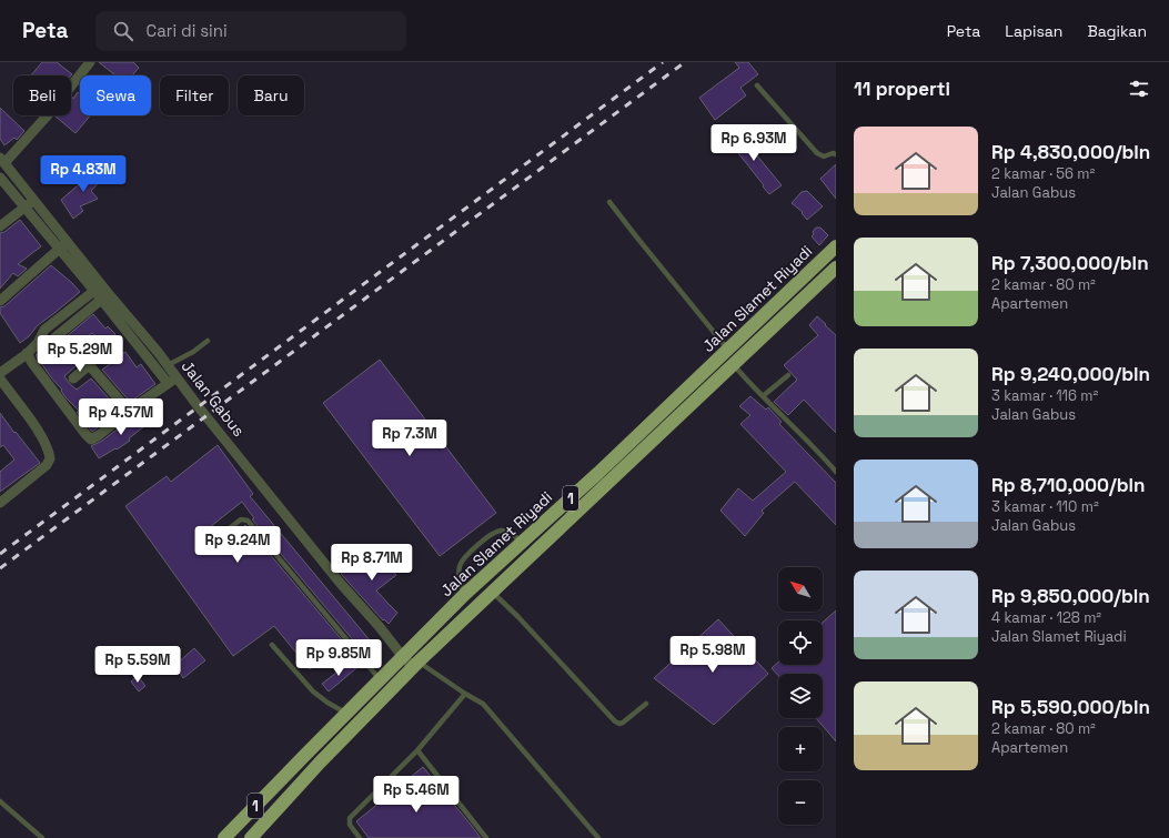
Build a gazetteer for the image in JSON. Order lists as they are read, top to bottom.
{
  "streets": {
    "highway": ["Jalan Slamet Riyadi", "1"],
    "street": ["Jalan Gabus"]
  },
  "crossings": [
    ["Jalan Slamet Riyadi", "Jalan Gabus"]
  ],
  "north": "top left",
  "page": {
    "header": "Peta",
    "search": "Cari di sini",
    "nav": ["Peta", "Lapisan", "Bagikan"],
    "heading": "11 properti",
    "chip": [
      "Beli",
      "Sewa",
      "Filter",
      "Baru"
    ],
    "list": [
      {
        "name": "Rp 4,830,000/bln",
        "note": "2 kamar · 56 m² · Jalan Gabus"
      },
      {
        "name": "Rp 7,300,000/bln",
        "note": "2 kamar · 80 m² · Apartemen"
      },
      {
        "name": "Rp 9,240,000/bln",
        "note": "3 kamar · 116 m² · Jalan Gabus"
      },
      {
        "name": "Rp 8,710,000/bln",
        "note": "3 kamar · 110 m² · Jalan Gabus"
      },
      {
        "name": "Rp 9,850,000/bln",
        "note": "4 kamar · 128 m² · Jalan Slamet Riyadi"
      },
      {
        "name": "Rp 5,590,000/bln",
        "note": "2 kamar · 80 m² · Apartemen"
      }
    ],
    "price": [
      "Rp 6.93M",
      "Rp 4.83M",
      "Rp 5.29M",
      "Rp 4.57M",
      "Rp 7.3M",
      "Rp 9.24M",
      "Rp 8.71M",
      "Rp 5.98M",
      "Rp 9.85M",
      "Rp 5.59M",
      "Rp 5.46M"
    ],
    "map_buttons": ["+", "−"]
  }
}
